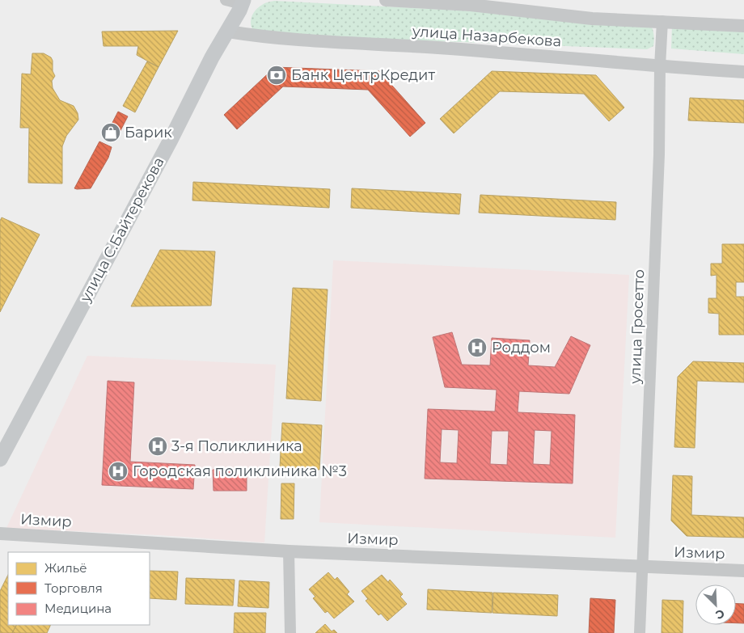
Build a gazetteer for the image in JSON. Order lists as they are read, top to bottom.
{
  "streets": {
    "main road": ["улица С.Байтерекова"],
    "street": ["улица Назарбекова", "улица Гросетто", "Измир"]
  },
  "crossings": [
    ["улица Назарбекова", "улица С.Байтерекова"],
    ["улица Назарбекова", "улица Гросетто"],
    ["улица Гросетто", "Измир"]
  ],
  "places": {
    "bank": ["Банк ЦентрКредит"],
    "shop": ["Барик"],
    "hospital": ["Роддом", "3-я Поликлиника", "Городская поликлиника №3"]
  },
  "legend": ["Жильё", "Торговля", "Медицина"],
  "north": "bottom right"
}
